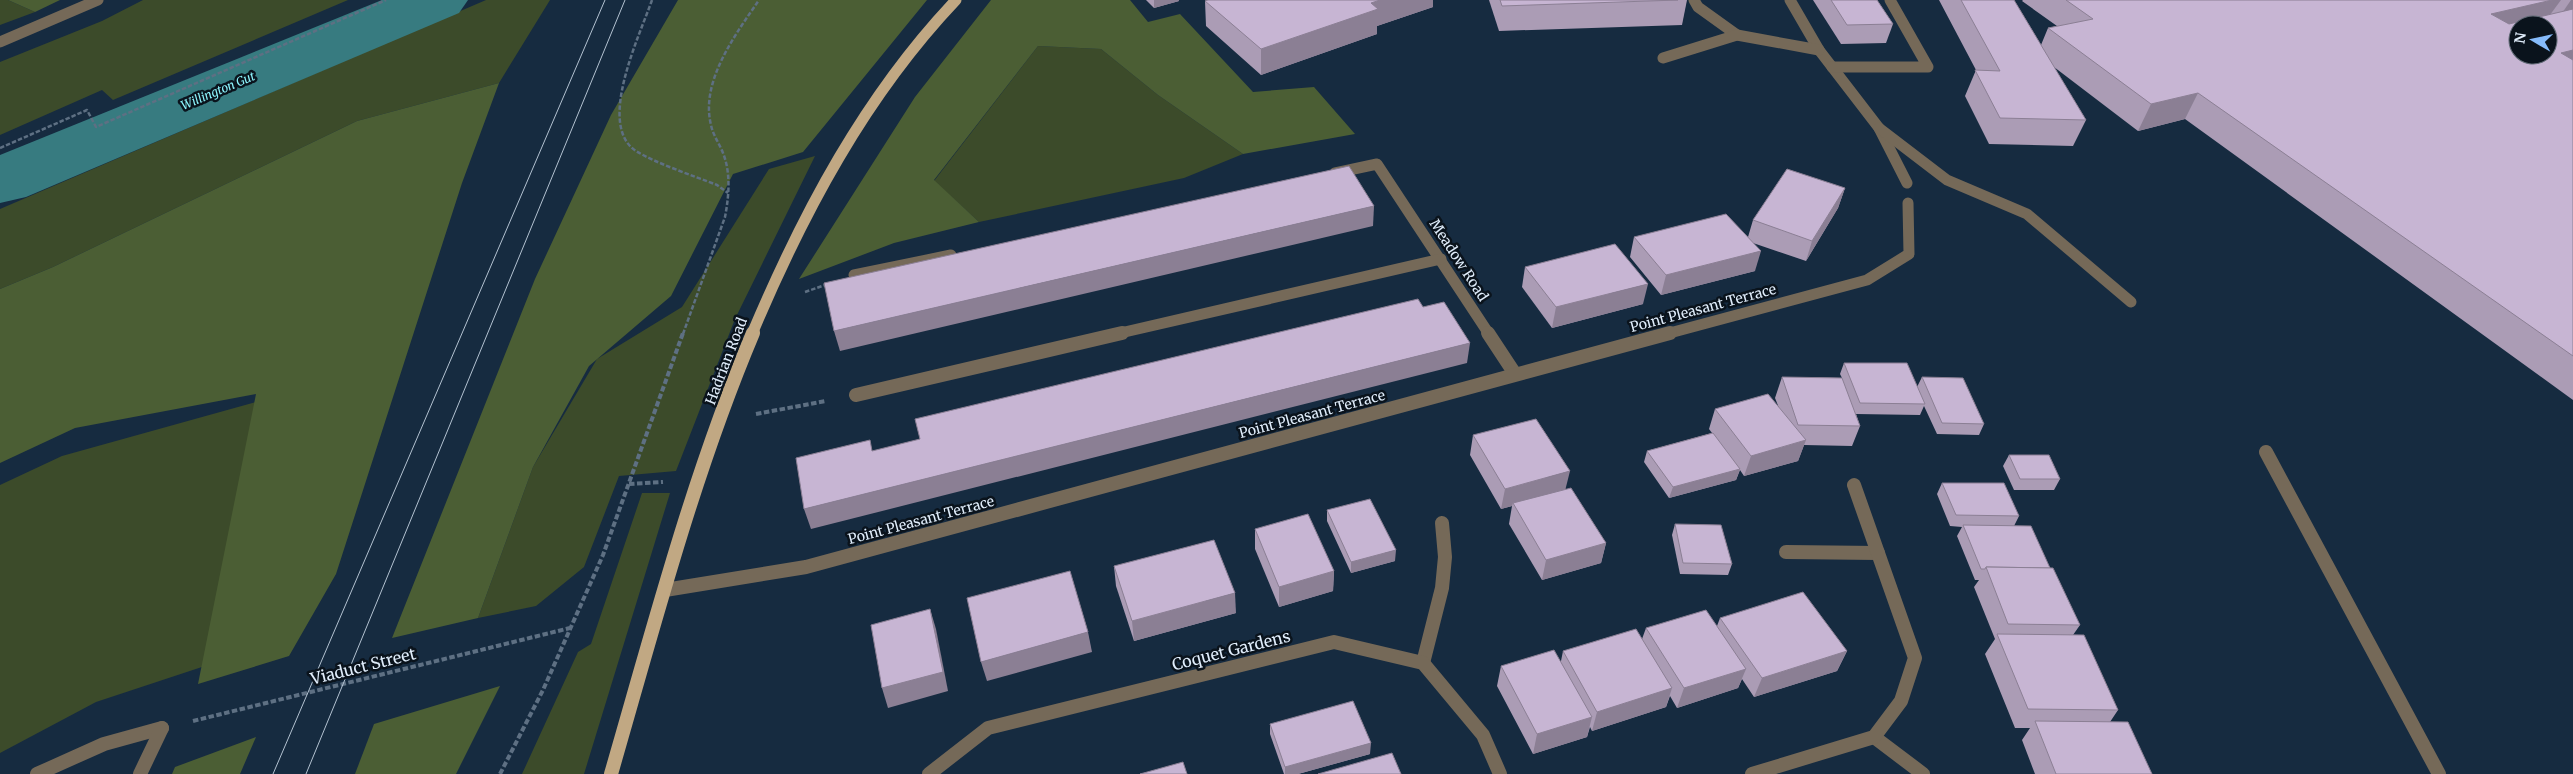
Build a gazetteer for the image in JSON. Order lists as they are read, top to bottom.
{
  "streets": {
    "main road": ["Hadrian Road"],
    "street": ["Meadow Road", "Point Pleasant Terrace", "Coquet Gardens"],
    "path": ["Viaduct Street"]
  },
  "crossings": [
    ["Meadow Road", "Point Pleasant Terrace"],
    ["Point Pleasant Terrace", "Hadrian Road"]
  ],
  "water": ["Willington Gut"],
  "north": "left"
}
